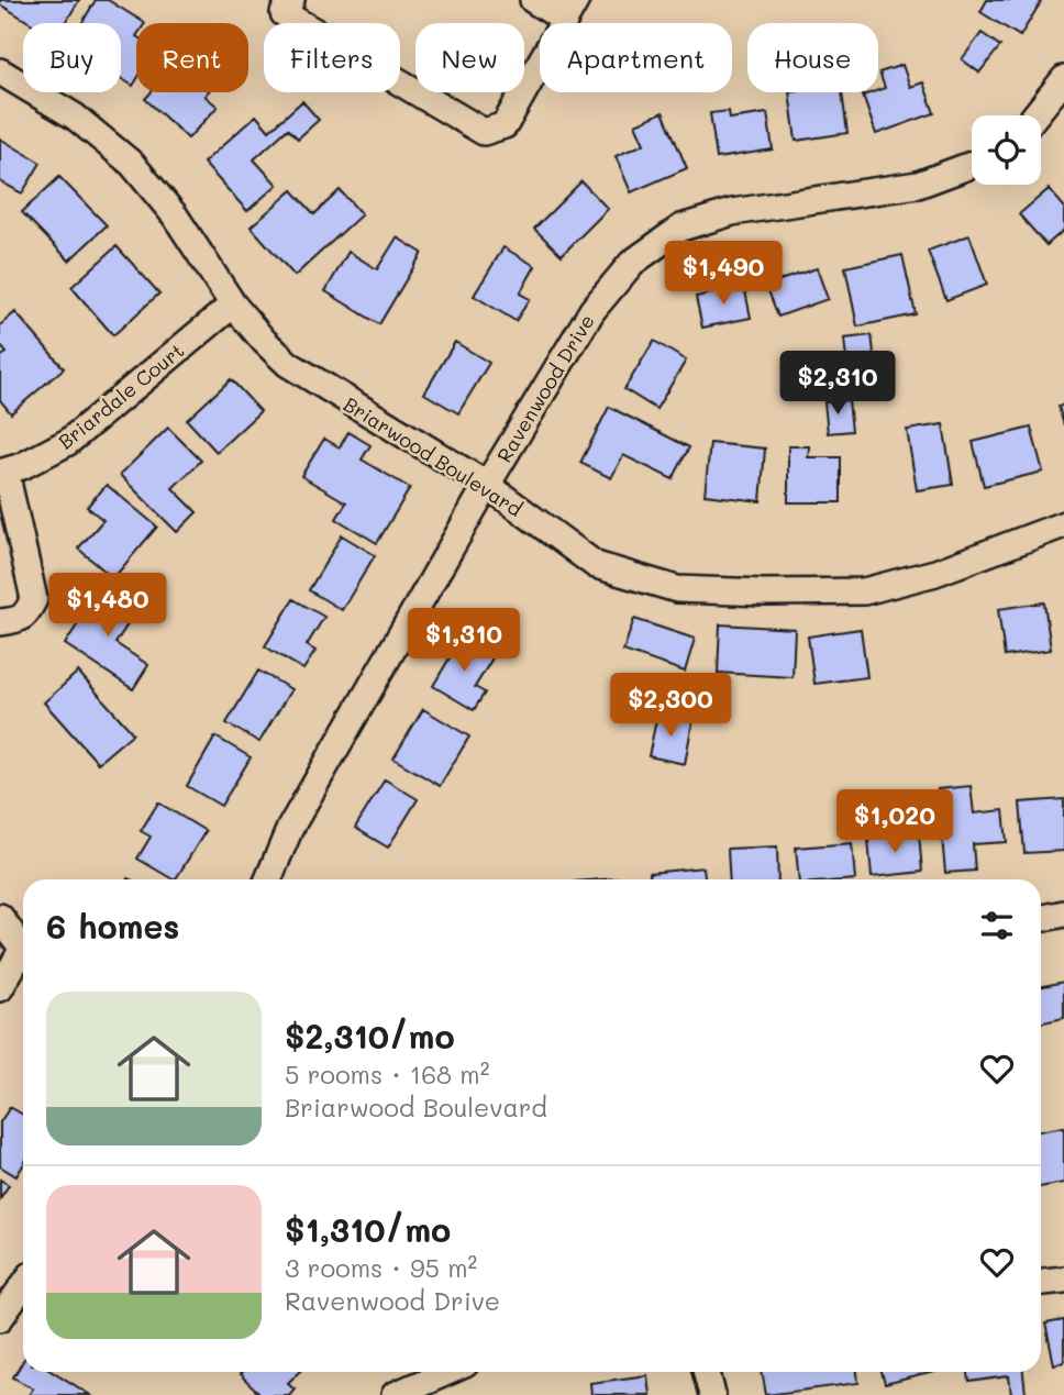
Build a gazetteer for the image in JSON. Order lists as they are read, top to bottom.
{
  "streets": {
    "street": ["Ravenwood Drive", "Briardale Court", "Briarwood Boulevard"]
  },
  "crossings": [
    ["Ravenwood Drive", "Briarwood Boulevard"],
    ["Briardale Court", "Briarwood Boulevard"]
  ],
  "page": {
    "chip": [
      "Buy",
      "Rent",
      "Filters",
      "New",
      "Apartment",
      "House"
    ],
    "price": [
      "$1,490",
      "$2,310",
      "$1,480",
      "$1,310",
      "$2,300",
      "$1,020"
    ],
    "heading": "6 homes",
    "list": [
      {
        "name": "$2,310/mo",
        "note": "5 rooms · 168 m² · Briarwood Boulevard"
      },
      {
        "name": "$1,310/mo",
        "note": "3 rooms · 95 m² · Ravenwood Drive"
      }
    ]
  }
}
